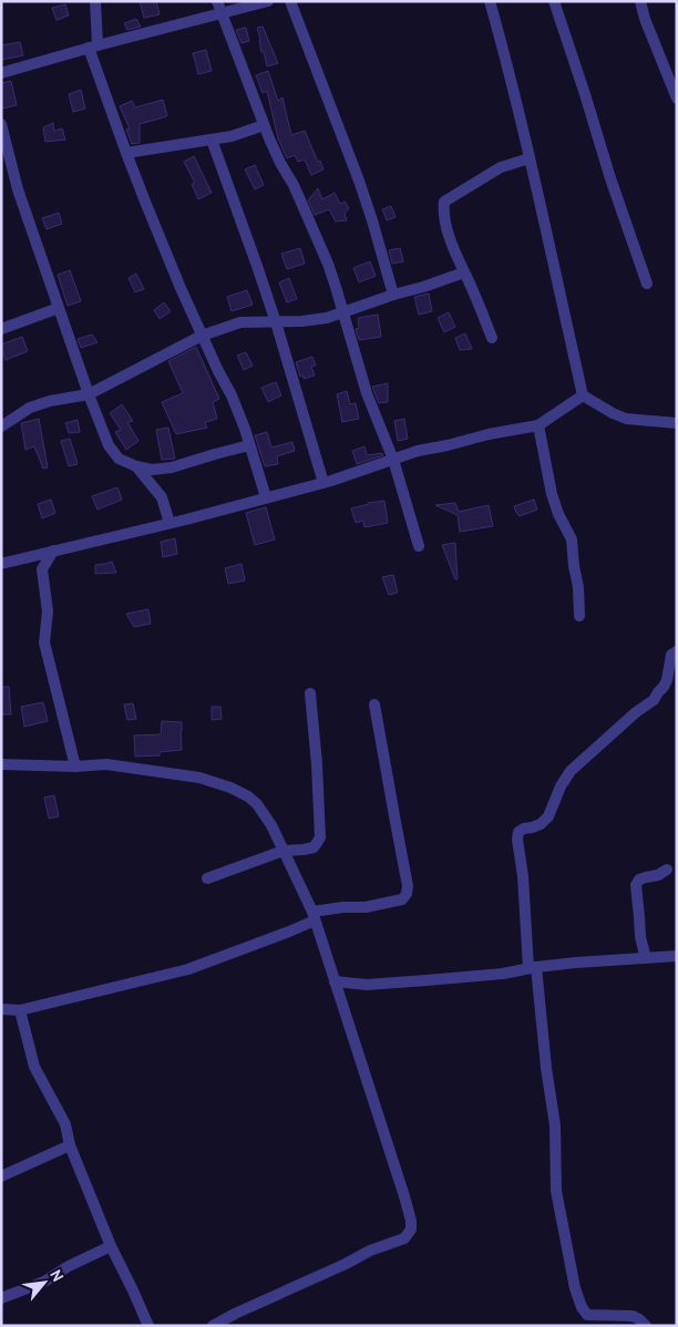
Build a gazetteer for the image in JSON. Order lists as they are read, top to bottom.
{
  "north": "top right"
}
